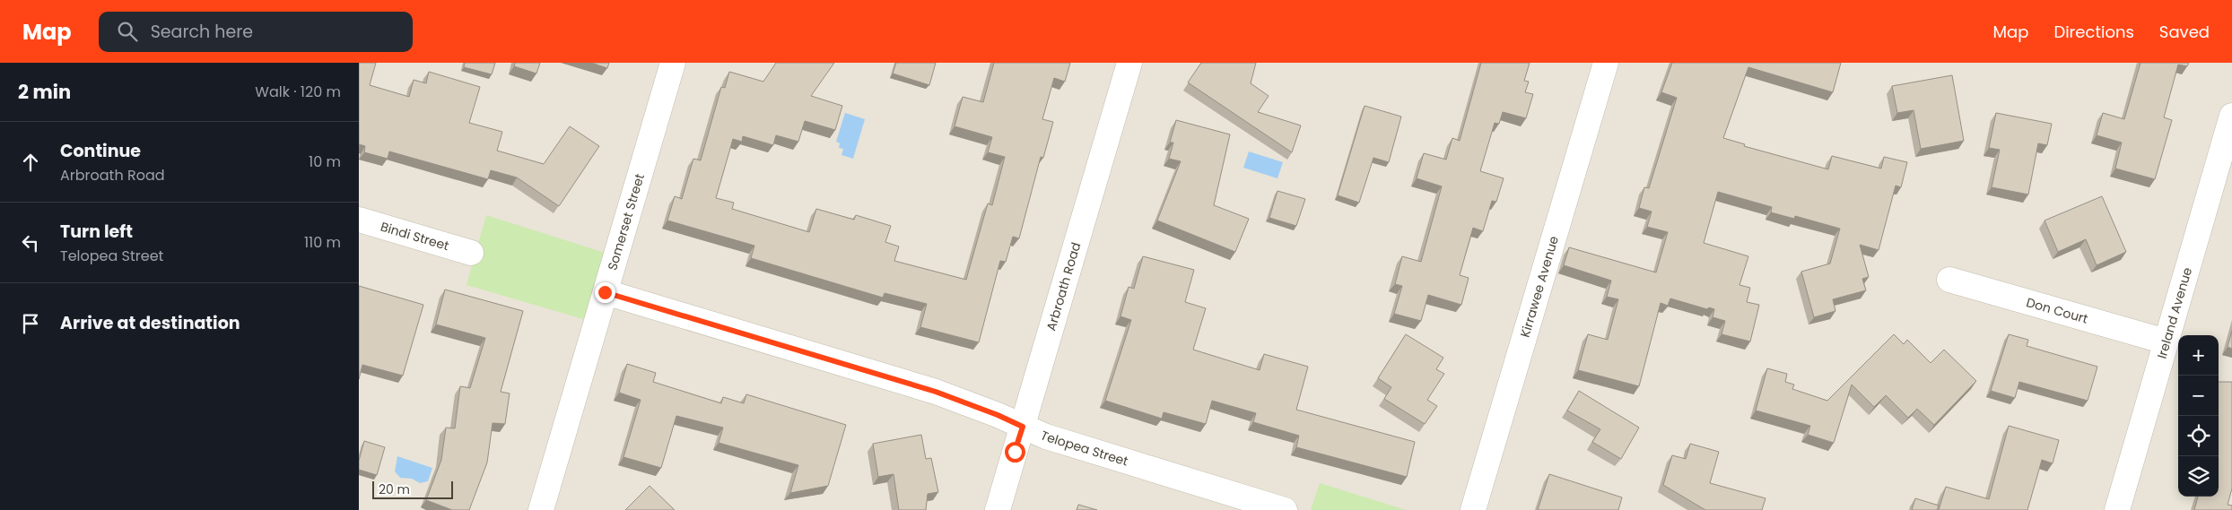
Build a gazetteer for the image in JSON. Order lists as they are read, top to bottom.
{
  "streets": {
    "street": [
      "Somerset Street",
      "Bindi Street",
      "Kirrawee Avenue",
      "Arbroath Road",
      "Don Court",
      "Ireland Avenue",
      "Telopea Street"
    ]
  },
  "crossings": [
    ["Somerset Street", "Telopea Street"],
    ["Arbroath Road", "Telopea Street"],
    ["Don Court", "Ireland Avenue"]
  ],
  "scale_bar": "20 m",
  "page": {
    "header": "Map",
    "search": "Search here",
    "nav": ["Map", "Directions", "Saved"],
    "heading": ["2 min", "Walk · 120 m"],
    "list": [
      ["Continue", "Arbroath Road", "10 m"],
      ["Turn left", "Telopea Street", "110 m"],
      "Arrive at destination"
    ],
    "map_buttons": ["+", "−"],
    "scale": "20 m"
  }
}
